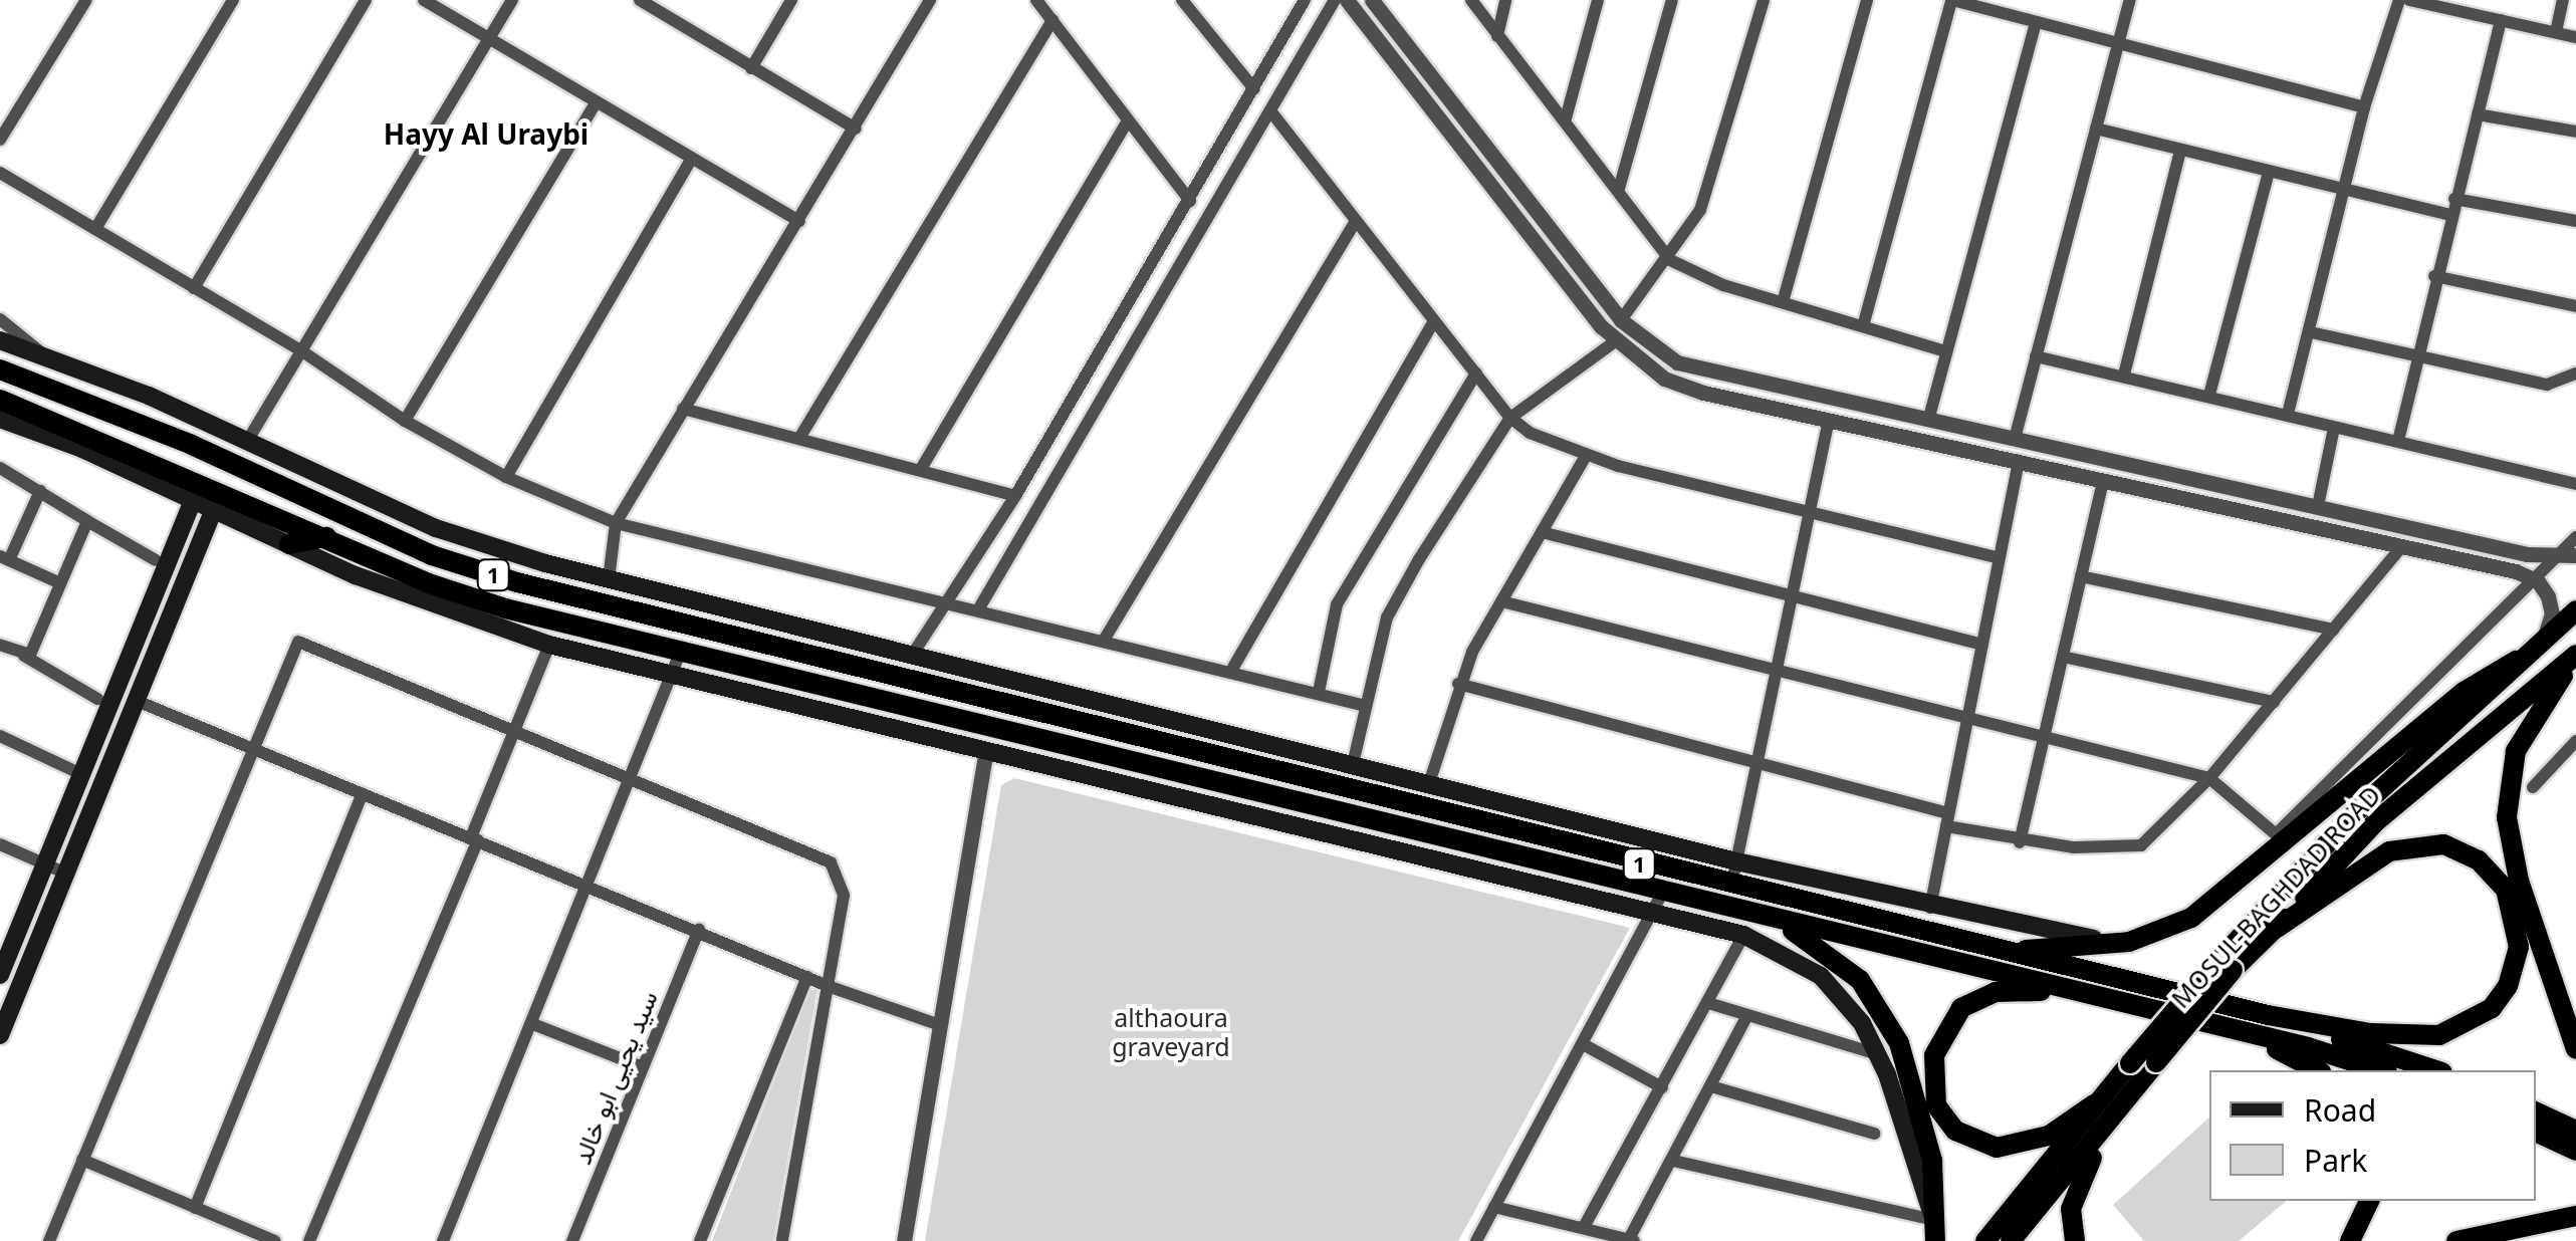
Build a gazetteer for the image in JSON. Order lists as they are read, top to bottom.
{
  "streets": {
    "highway": ["1", "MOSUL-BAGHDAD ROAD"],
    "street": ["سيد يحيى ابو خالد"]
  },
  "districts": ["Hayy Al Uraybi"],
  "parks": ["althaoura graveyard"],
  "legend": ["Road", "Park"]
}
